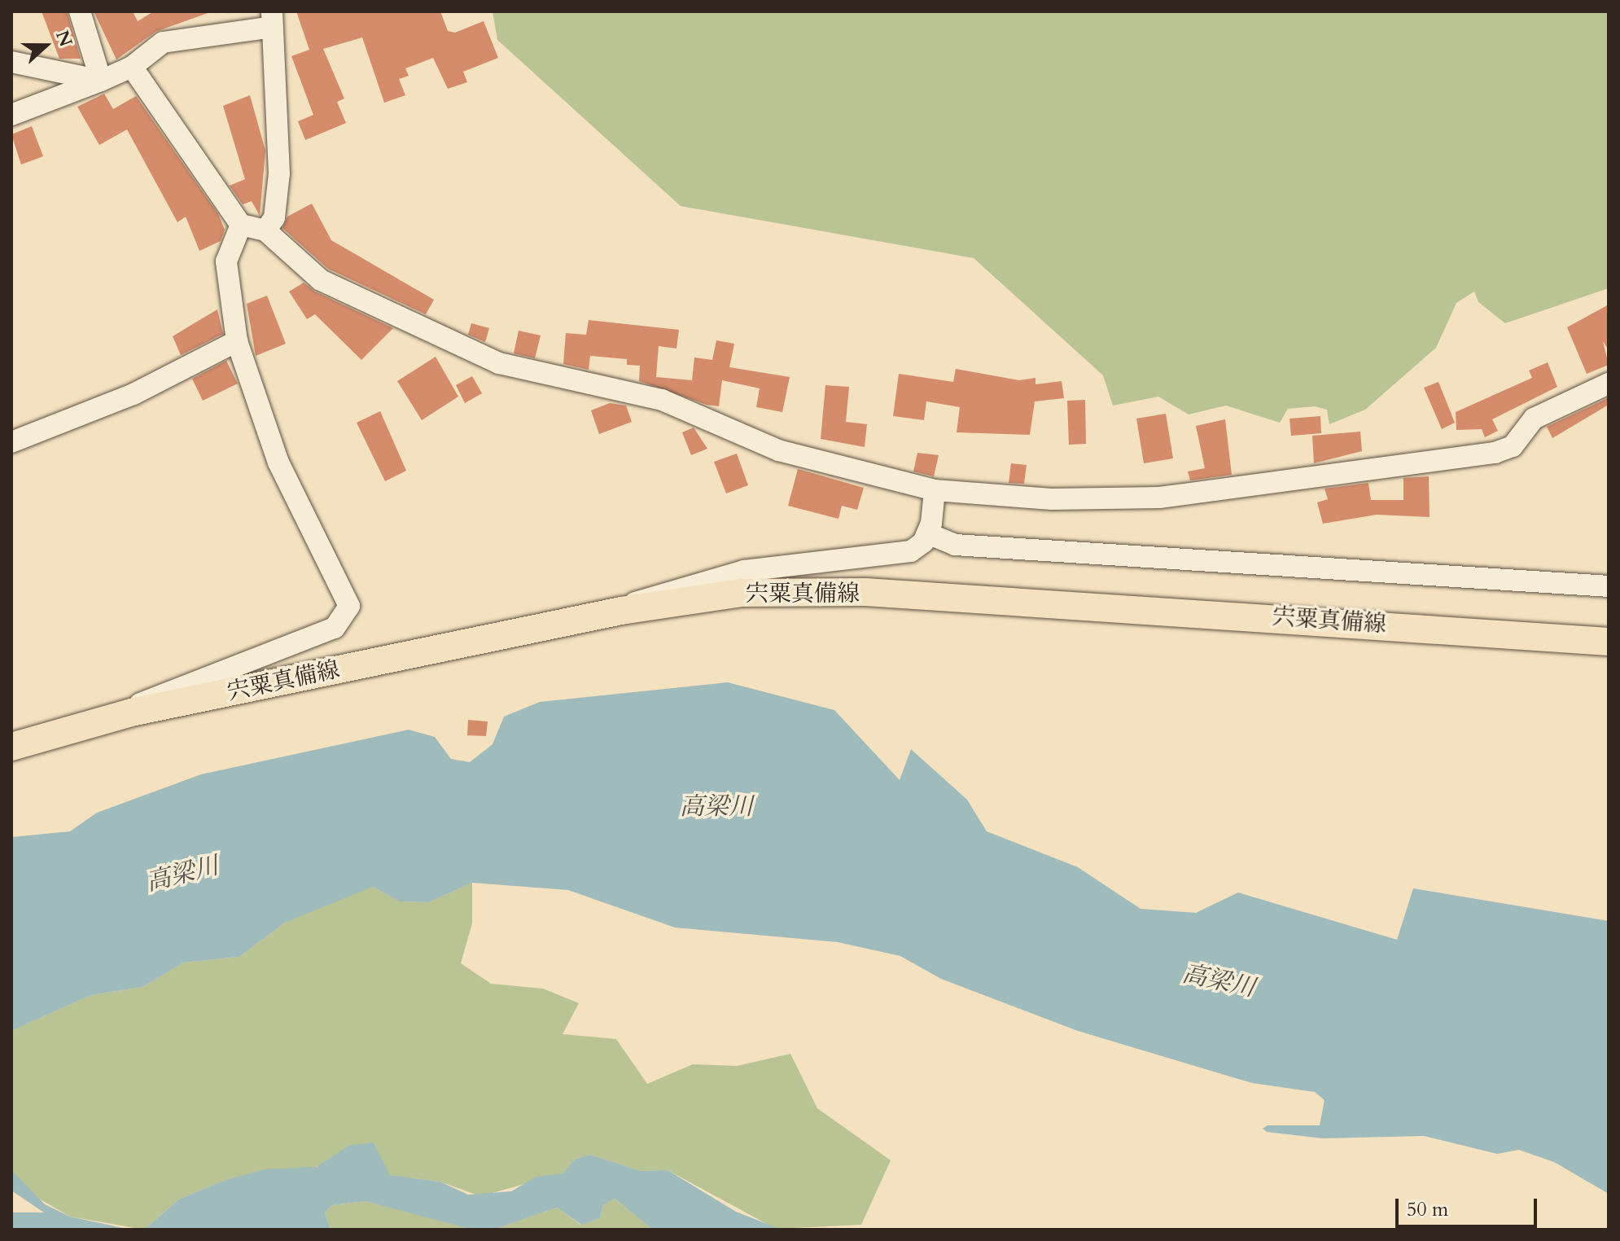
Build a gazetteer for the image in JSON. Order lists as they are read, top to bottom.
{
  "streets": {
    "main road": ["宍粟真備線"]
  },
  "water": ["高梁川"],
  "scale_bar": "50 m",
  "north": "right"
}
